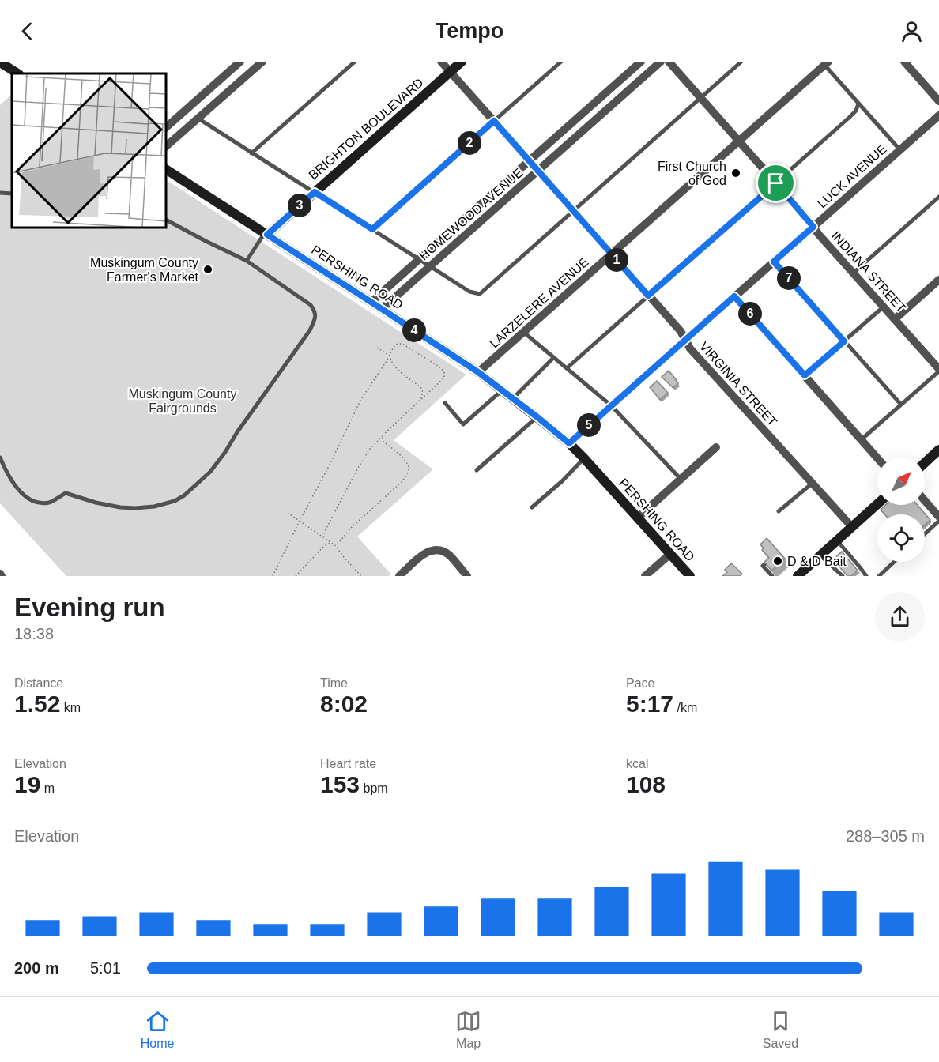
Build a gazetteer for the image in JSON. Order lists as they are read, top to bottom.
{
  "streets": {
    "street": [
      "BRIGHTON BOULEVARD",
      "LUCK AVENUE",
      "HOMEWOOD AVENUE",
      "INDIANA STREET",
      "PERSHING ROAD",
      "LARZELERE AVENUE",
      "VIRGINIA STREET"
    ]
  },
  "crossings": [
    ["BRIGHTON BOULEVARD", "PERSHING ROAD"],
    ["BRIGHTON BOULEVARD", "VIRGINIA STREET"],
    ["LUCK AVENUE", "INDIANA STREET"],
    ["LUCK AVENUE", "PERSHING ROAD"],
    ["LUCK AVENUE", "VIRGINIA STREET"],
    ["HOMEWOOD AVENUE", "PERSHING ROAD"],
    ["HOMEWOOD AVENUE", "VIRGINIA STREET"],
    ["INDIANA STREET", "LARZELERE AVENUE"],
    ["PERSHING ROAD", "LARZELERE AVENUE"],
    ["LARZELERE AVENUE", "VIRGINIA STREET"]
  ],
  "parks": ["Muskingum County Fairgrounds"],
  "places": ["First Church of God", "Muskingum County Farmer's Market", "D & D Bait"],
  "north": "top right",
  "page": {
    "header": "Tempo",
    "pins": [
      "2",
      "3",
      "1",
      "7",
      "6",
      "4",
      "5"
    ],
    "heading": ["Evening run", "18:38"],
    "stats": [
      ["Distance", "1.52 km"],
      ["Time", "8:02"],
      ["Pace", "5:17 /km"],
      ["Elevation", "19 m"],
      ["Heart rate", "153 bpm"],
      ["kcal", "108"]
    ],
    "chart": ["Elevation", "288–305 m"],
    "list": [
      {
        "name": "200 m",
        "note": "5:01"
      }
    ],
    "tabs": ["Home", "Map", "Saved"]
  }
}
